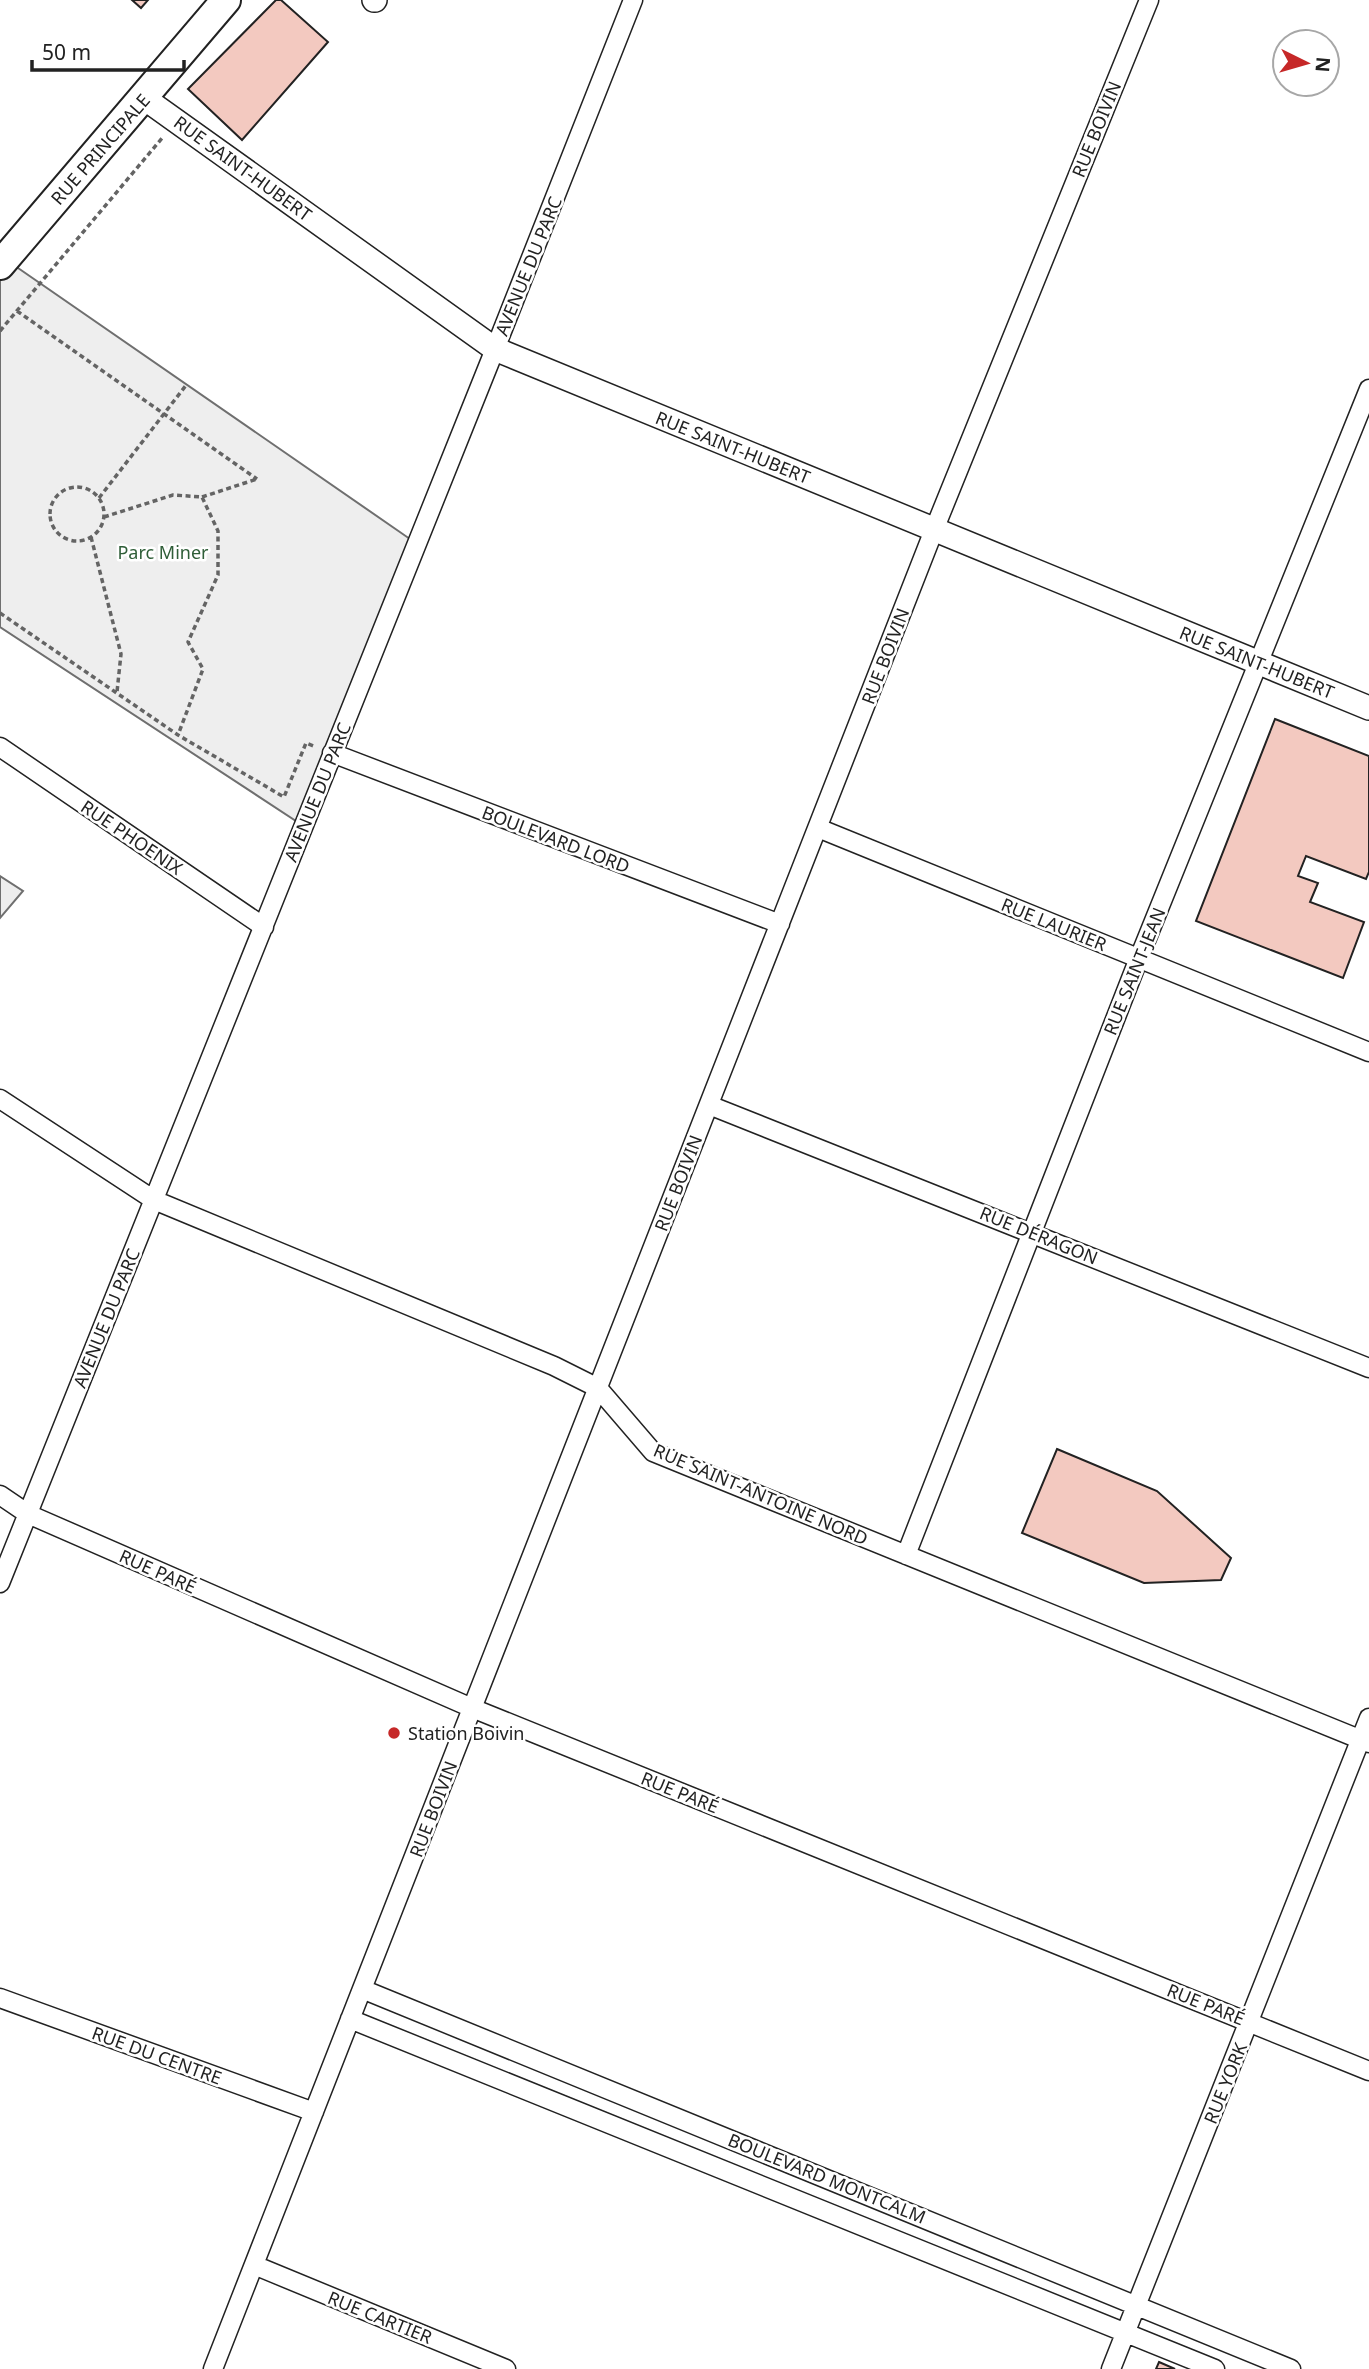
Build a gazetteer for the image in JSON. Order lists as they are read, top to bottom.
{
  "streets": {
    "main road": ["RUE PRINCIPALE"],
    "street": [
      "RUE BOIVIN",
      "RUE SAINT-HUBERT",
      "AVENUE DU PARC",
      "RUE PHOENIX",
      "BOULEVARD LORD",
      "RUE LAURIER",
      "RUE SAINT-JEAN",
      "RUE DÉRAGON",
      "RUE SAINT-ANTOINE NORD",
      "RUE PARÉ",
      "RUE DU CENTRE",
      "RUE YORK",
      "BOULEVARD MONTCALM",
      "RUE CARTIER"
    ]
  },
  "crossings": [
    ["RUE BOIVIN", "RUE SAINT-HUBERT"],
    ["RUE BOIVIN", "BOULEVARD LORD"],
    ["RUE BOIVIN", "RUE LAURIER"],
    ["RUE BOIVIN", "RUE DÉRAGON"],
    ["RUE BOIVIN", "RUE SAINT-ANTOINE NORD"],
    ["RUE BOIVIN", "RUE PARÉ"],
    ["RUE BOIVIN", "RUE DU CENTRE"],
    ["RUE BOIVIN", "BOULEVARD MONTCALM"],
    ["RUE BOIVIN", "RUE CARTIER"],
    ["RUE PRINCIPALE", "RUE SAINT-HUBERT"],
    ["RUE SAINT-HUBERT", "AVENUE DU PARC"],
    ["RUE SAINT-HUBERT", "RUE SAINT-JEAN"],
    ["AVENUE DU PARC", "RUE PHOENIX"],
    ["AVENUE DU PARC", "BOULEVARD LORD"],
    ["AVENUE DU PARC", "RUE SAINT-ANTOINE NORD"],
    ["AVENUE DU PARC", "RUE PARÉ"],
    ["RUE LAURIER", "RUE SAINT-JEAN"],
    ["RUE SAINT-JEAN", "RUE DÉRAGON"],
    ["RUE SAINT-JEAN", "RUE SAINT-ANTOINE NORD"],
    ["RUE SAINT-ANTOINE NORD", "RUE YORK"],
    ["RUE PARÉ", "RUE YORK"],
    ["RUE YORK", "BOULEVARD MONTCALM"]
  ],
  "parks": ["Parc Miner"],
  "places": ["Station Boivin"],
  "scale_bar": "50 m",
  "north": "right"
}
